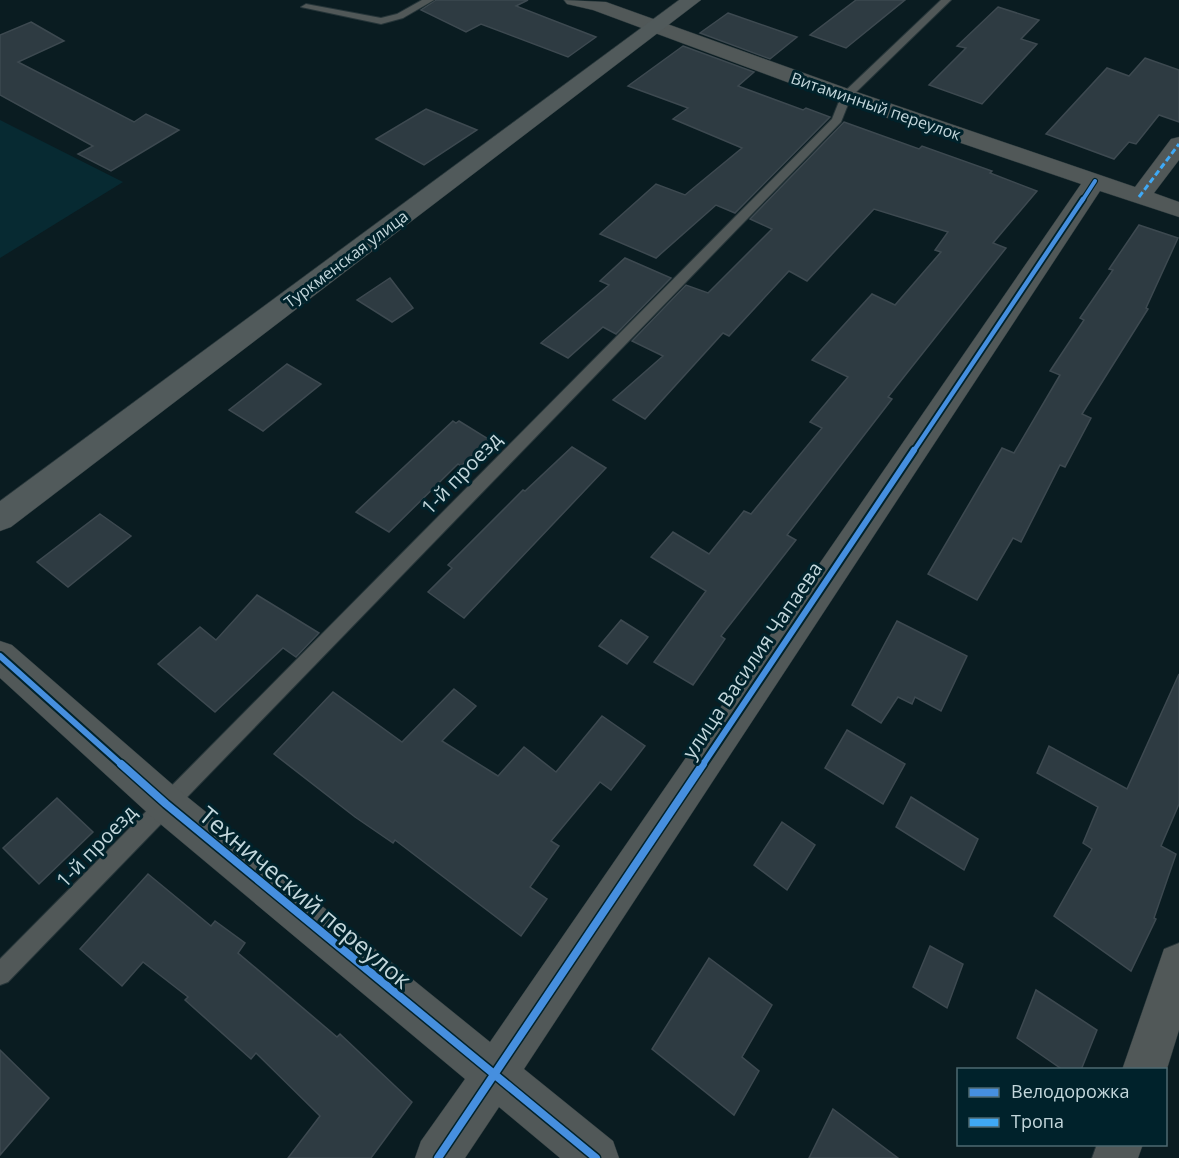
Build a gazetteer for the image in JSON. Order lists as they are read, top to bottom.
{
  "streets": {
    "main road": ["Туркменская улица"],
    "street": ["Витаминный переулок", "улица Василия Чапаева", "Технический переулок"],
    "lane": ["1-й проезд"]
  },
  "crossings": [
    ["Витаминный переулок", "Туркменская улица"],
    ["Витаминный переулок", "1-й проезд"],
    ["Витаминный переулок", "улица Василия Чапаева"],
    ["1-й проезд", "Технический переулок"],
    ["улица Василия Чапаева", "Технический переулок"]
  ],
  "legend": ["Велодорожка", "Тропа"]
}
